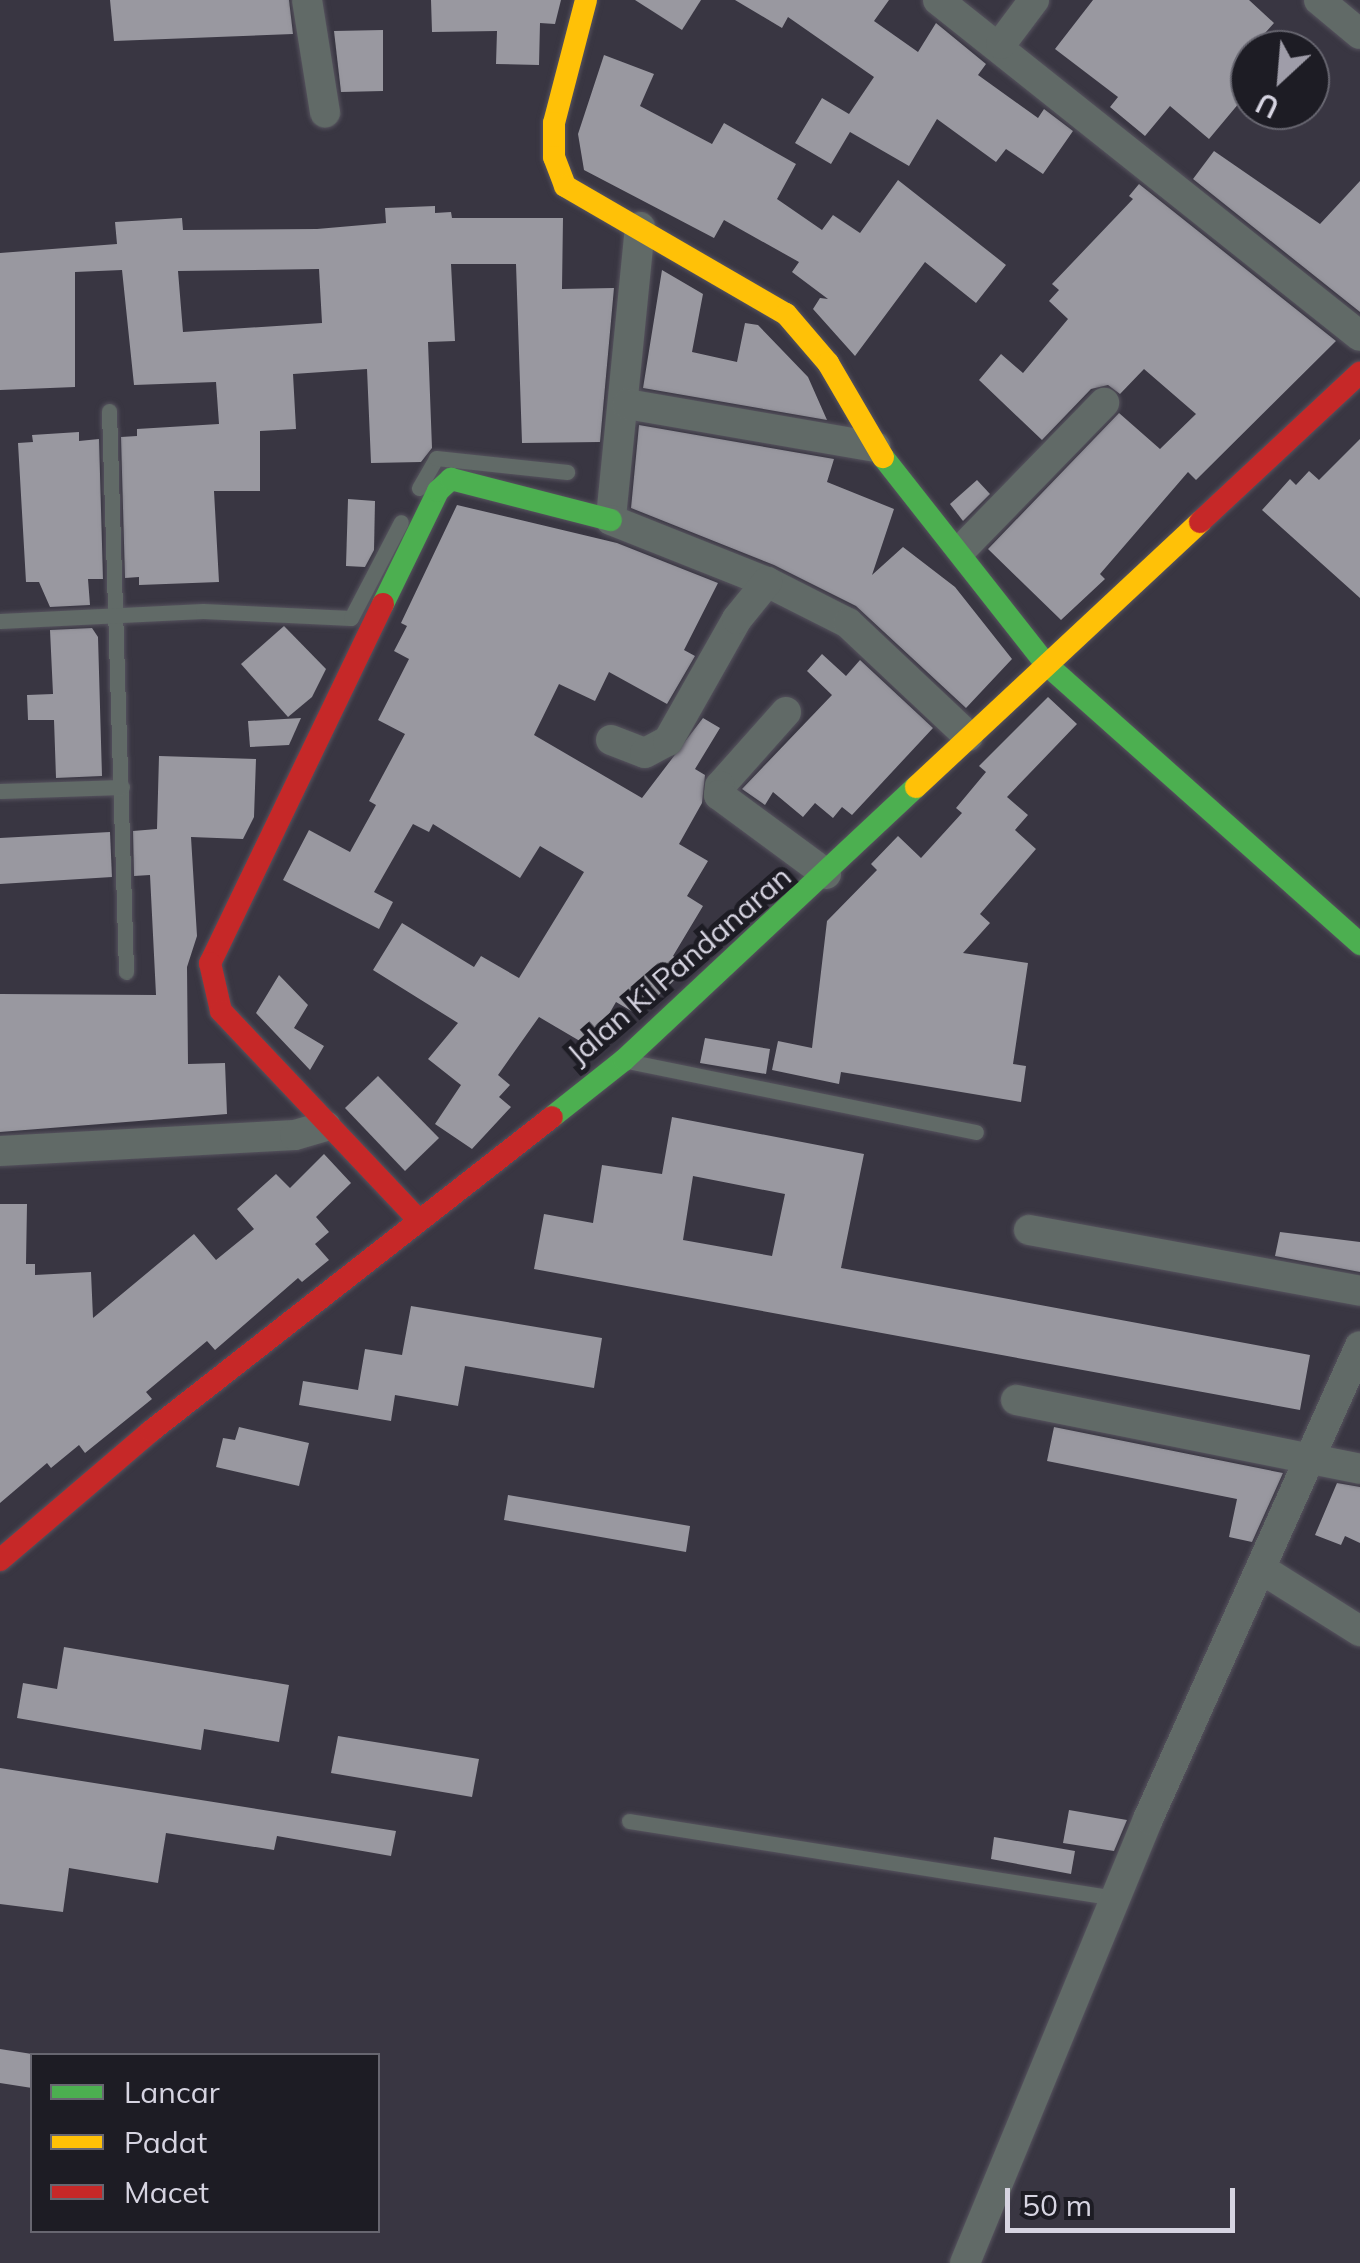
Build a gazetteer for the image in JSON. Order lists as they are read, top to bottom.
{
  "streets": {
    "street": ["Jalan Ki Pandanaran"]
  },
  "legend": ["Lancar", "Padat", "Macet"],
  "scale_bar": "50 m",
  "north": "bottom left"
}
